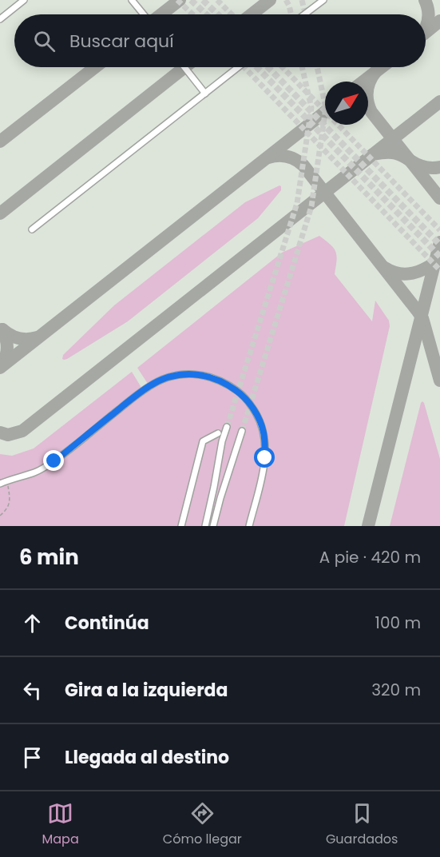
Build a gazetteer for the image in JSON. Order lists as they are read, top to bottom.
{
  "north": "top right",
  "page": {
    "search": "Buscar aquí",
    "heading": ["6 min", "A pie · 420 m"],
    "list": [
      ["Continúa", "100 m"],
      ["Gira a la izquierda", "320 m"],
      "Llegada al destino"
    ],
    "nav": ["Mapa", "Cómo llegar", "Guardados"]
  }
}
